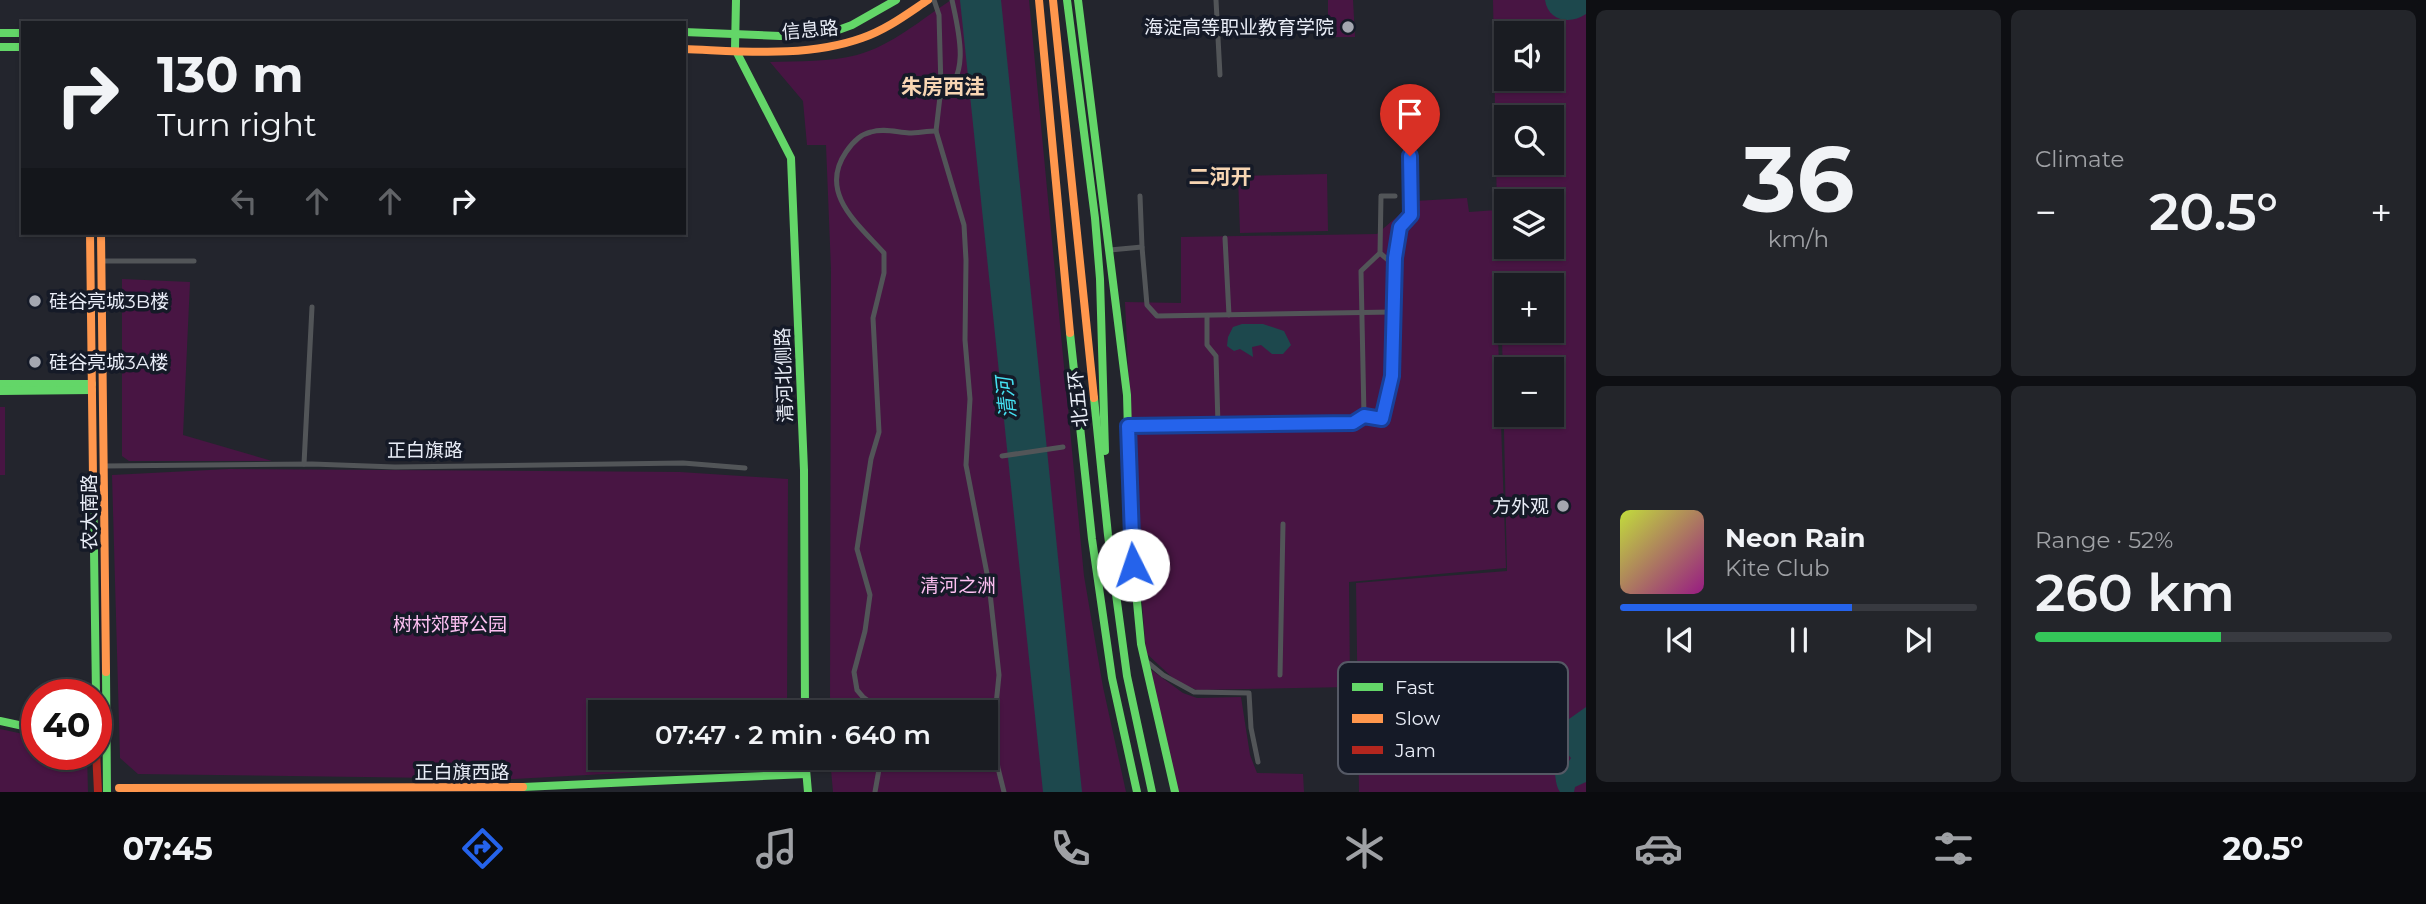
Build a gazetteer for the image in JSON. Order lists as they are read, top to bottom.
{
  "streets": {
    "main road": [
      "信息路",
      "清河北侧路",
      "北五环",
      "农大南路",
      "正白旗西路"
    ],
    "street": ["正白旗路"]
  },
  "crossings": [
    ["信息路", "清河北侧路"],
    ["正白旗路", "农大南路"]
  ],
  "districts": ["朱房西洼", "二河开"],
  "water": ["清河"],
  "parks": ["清河之洲", "树村郊野公园"],
  "places": [
    "海淀高等职业教育学院",
    "硅谷亮城3B楼",
    "硅谷亮城3A楼",
    "方外观"
  ],
  "legend": ["Fast", "Slow", "Jam"],
  "page": {
    "tile": [
      ["36", "km/h"],
      "Climate",
      ["Range · 52%", "260 km"]
    ],
    "map_buttons": ["+", "−"],
    "turn": ["130 m", "Turn right"],
    "heat": ["−", "20.5°", "+"],
    "song": ["Neon Rain", "Kite Club"],
    "limit": "40",
    "trip": "07:47 · 2 min · 640 m",
    "tabs": ["07:45", "20.5°"]
  }
}
